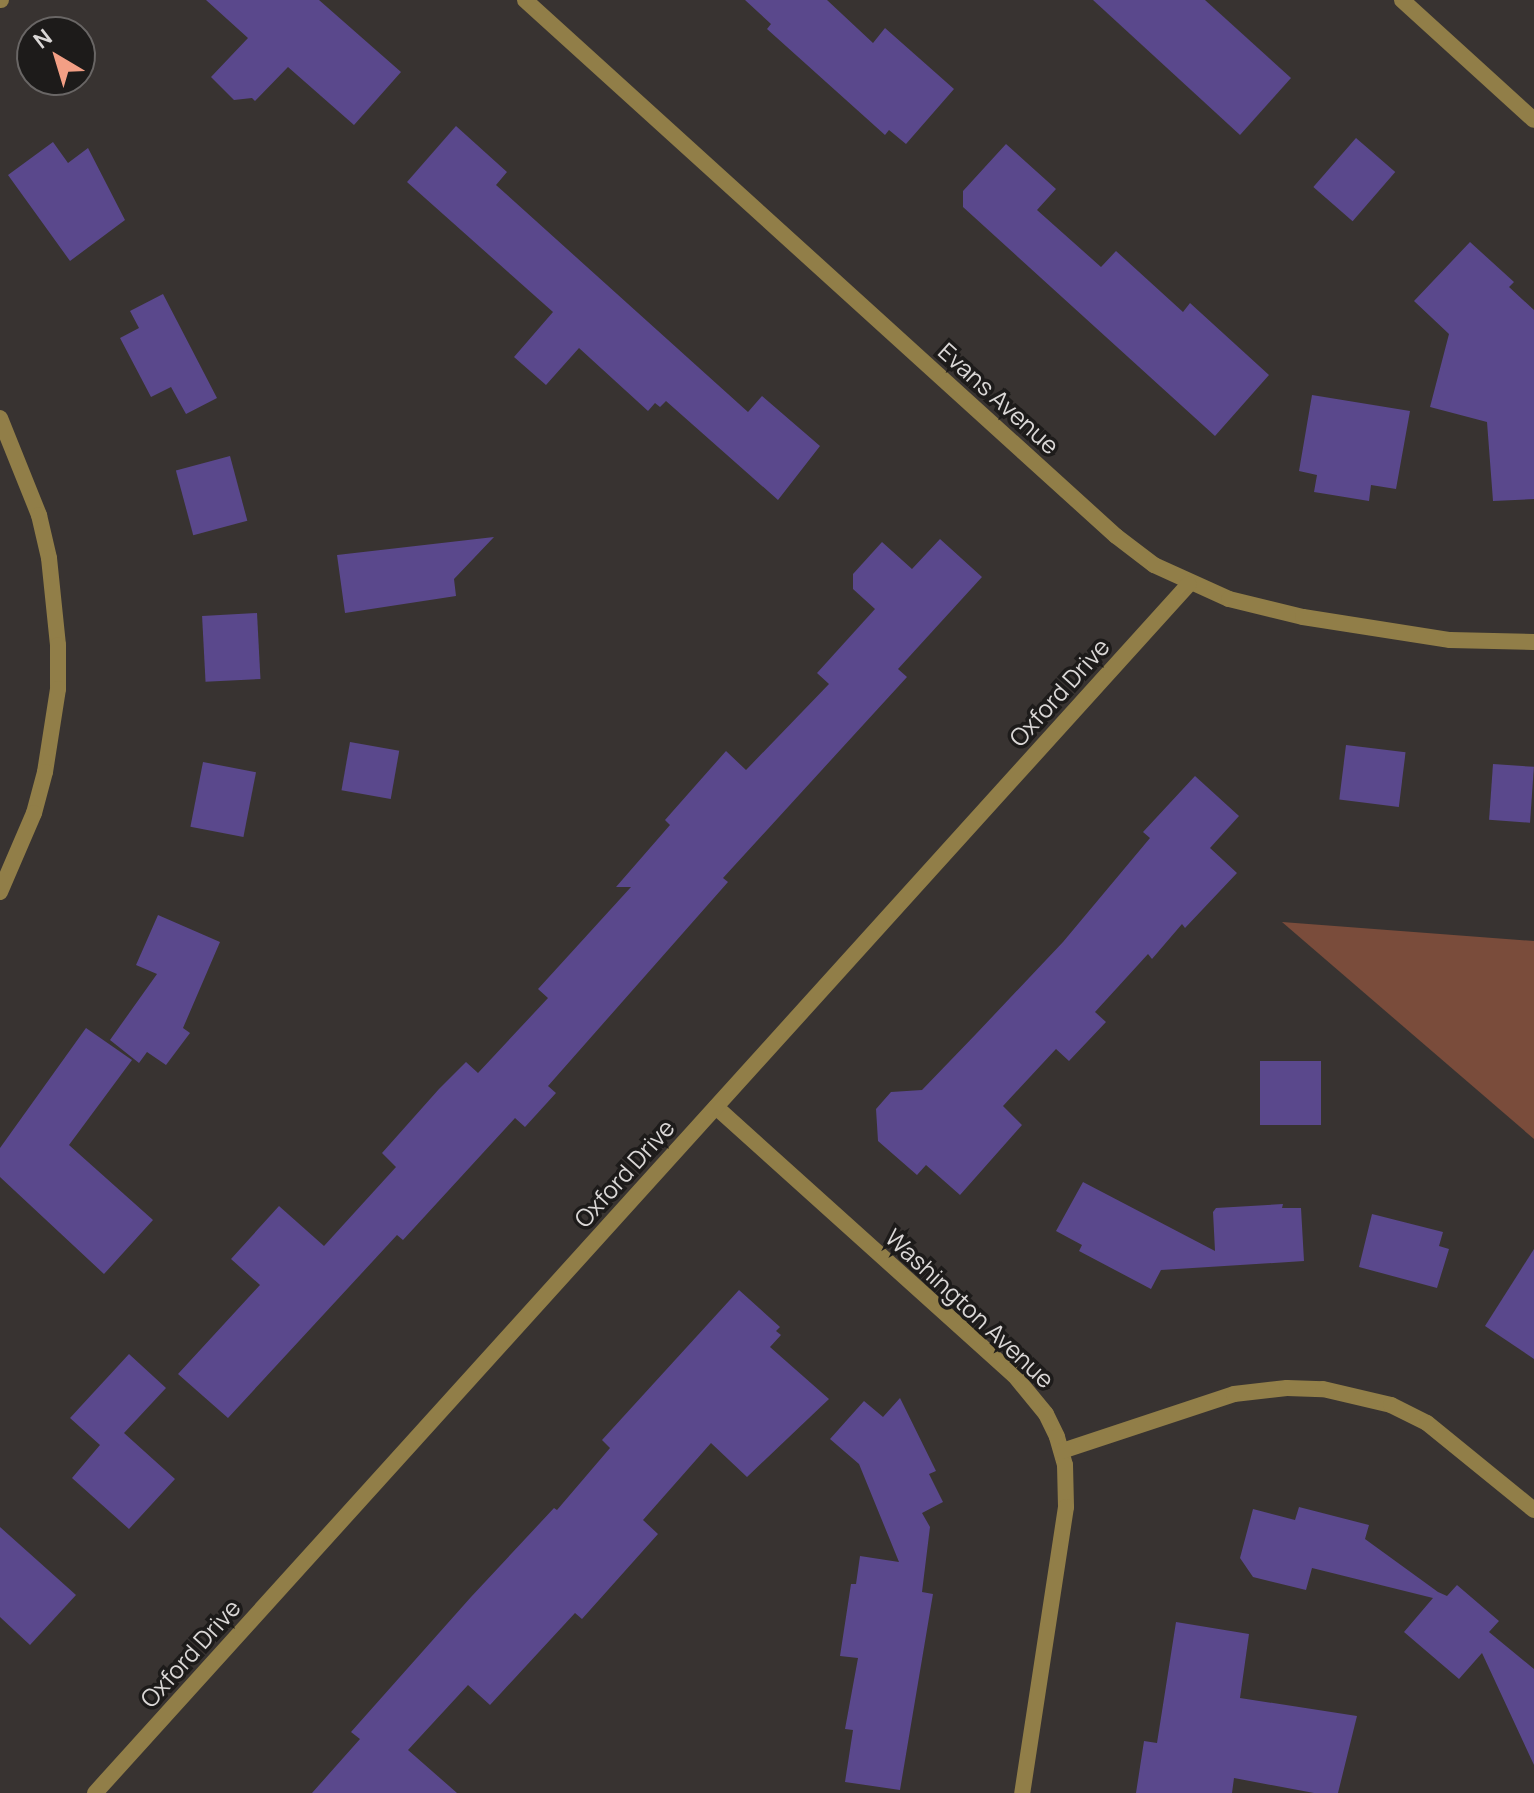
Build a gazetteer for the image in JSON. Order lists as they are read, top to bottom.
{
  "streets": {
    "street": ["Evans Avenue", "Oxford Drive", "Washington Avenue"]
  },
  "crossings": [
    ["Evans Avenue", "Oxford Drive"],
    ["Oxford Drive", "Washington Avenue"]
  ],
  "north": "top left"
}
